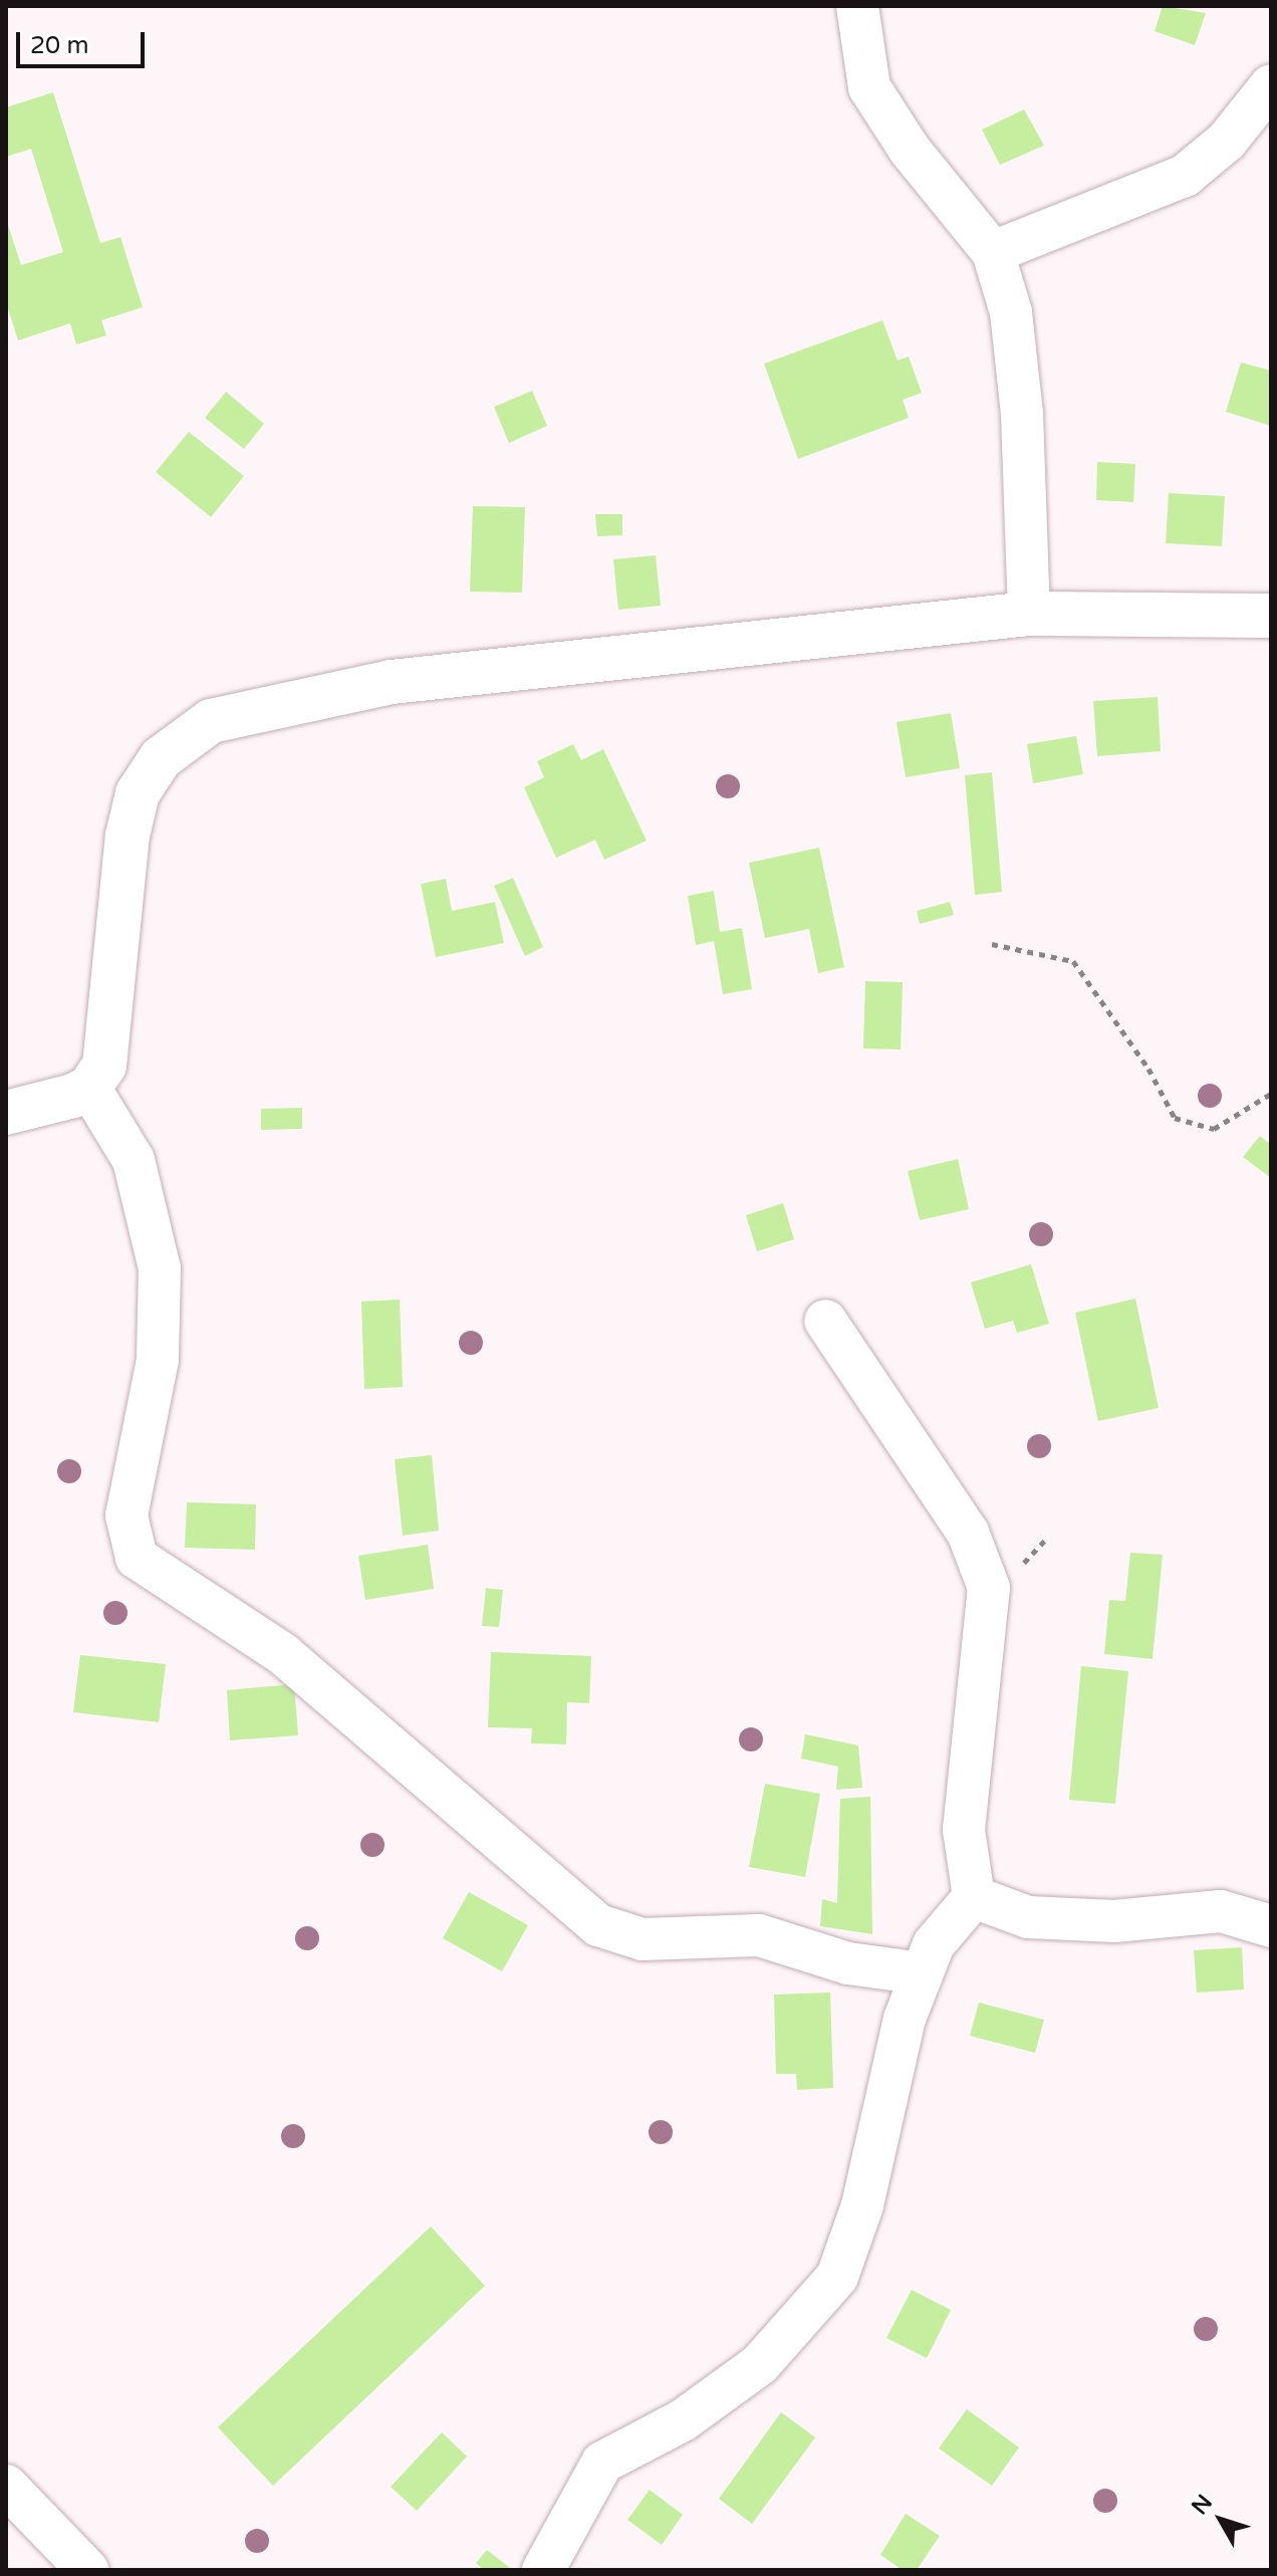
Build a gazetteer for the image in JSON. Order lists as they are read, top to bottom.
{
  "scale_bar": "20 m",
  "north": "top left"
}
